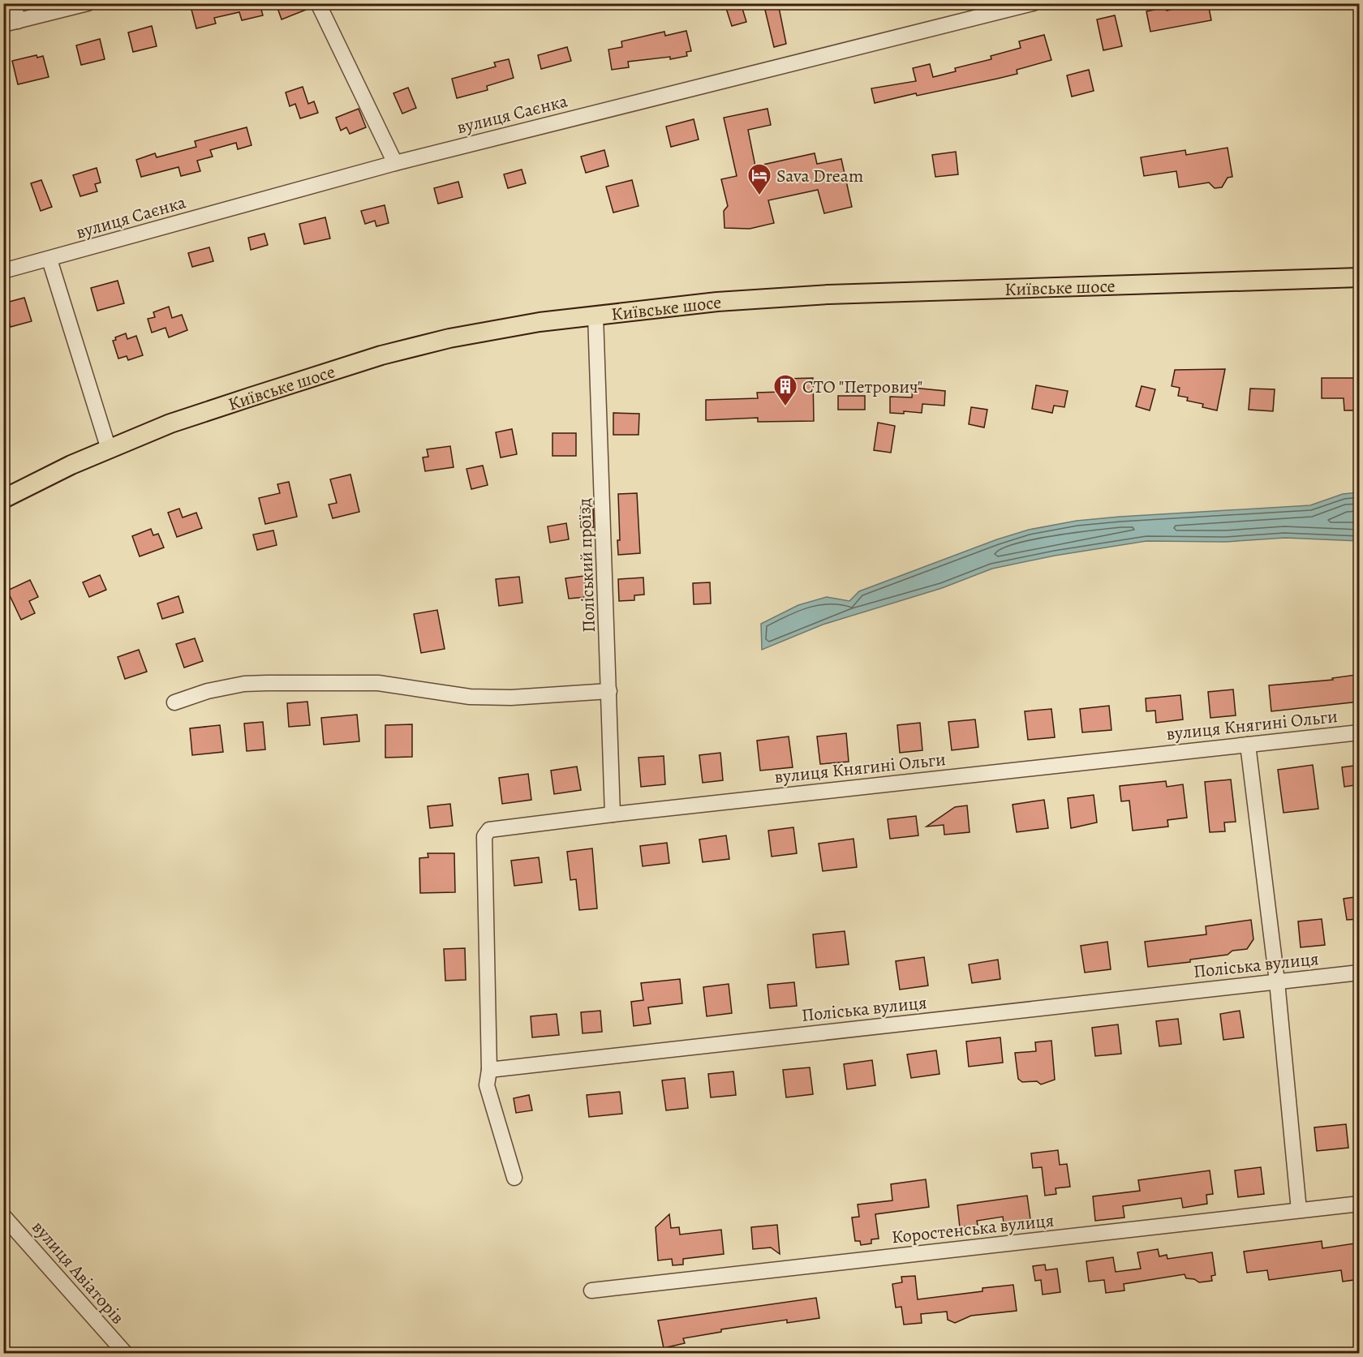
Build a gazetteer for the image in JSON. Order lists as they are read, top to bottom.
{
  "streets": {
    "main road": ["Київське шосе"],
    "street": [
      "вулиця Саєнка",
      "Поліський проїзд",
      "вулиця Княгині Ольги",
      "Поліська вулиця",
      "Коростенська вулиця",
      "вулиця Авіаторів"
    ]
  },
  "crossings": [
    ["Київське шосе", "Поліський проїзд"],
    ["Поліський проїзд", "вулиця Княгині Ольги"],
    ["вулиця Княгині Ольги", "Поліська вулиця"]
  ],
  "places": {
    "hotel": ["Sava Dream"],
    "building": ["СТО \"Петрович\""]
  }
}
